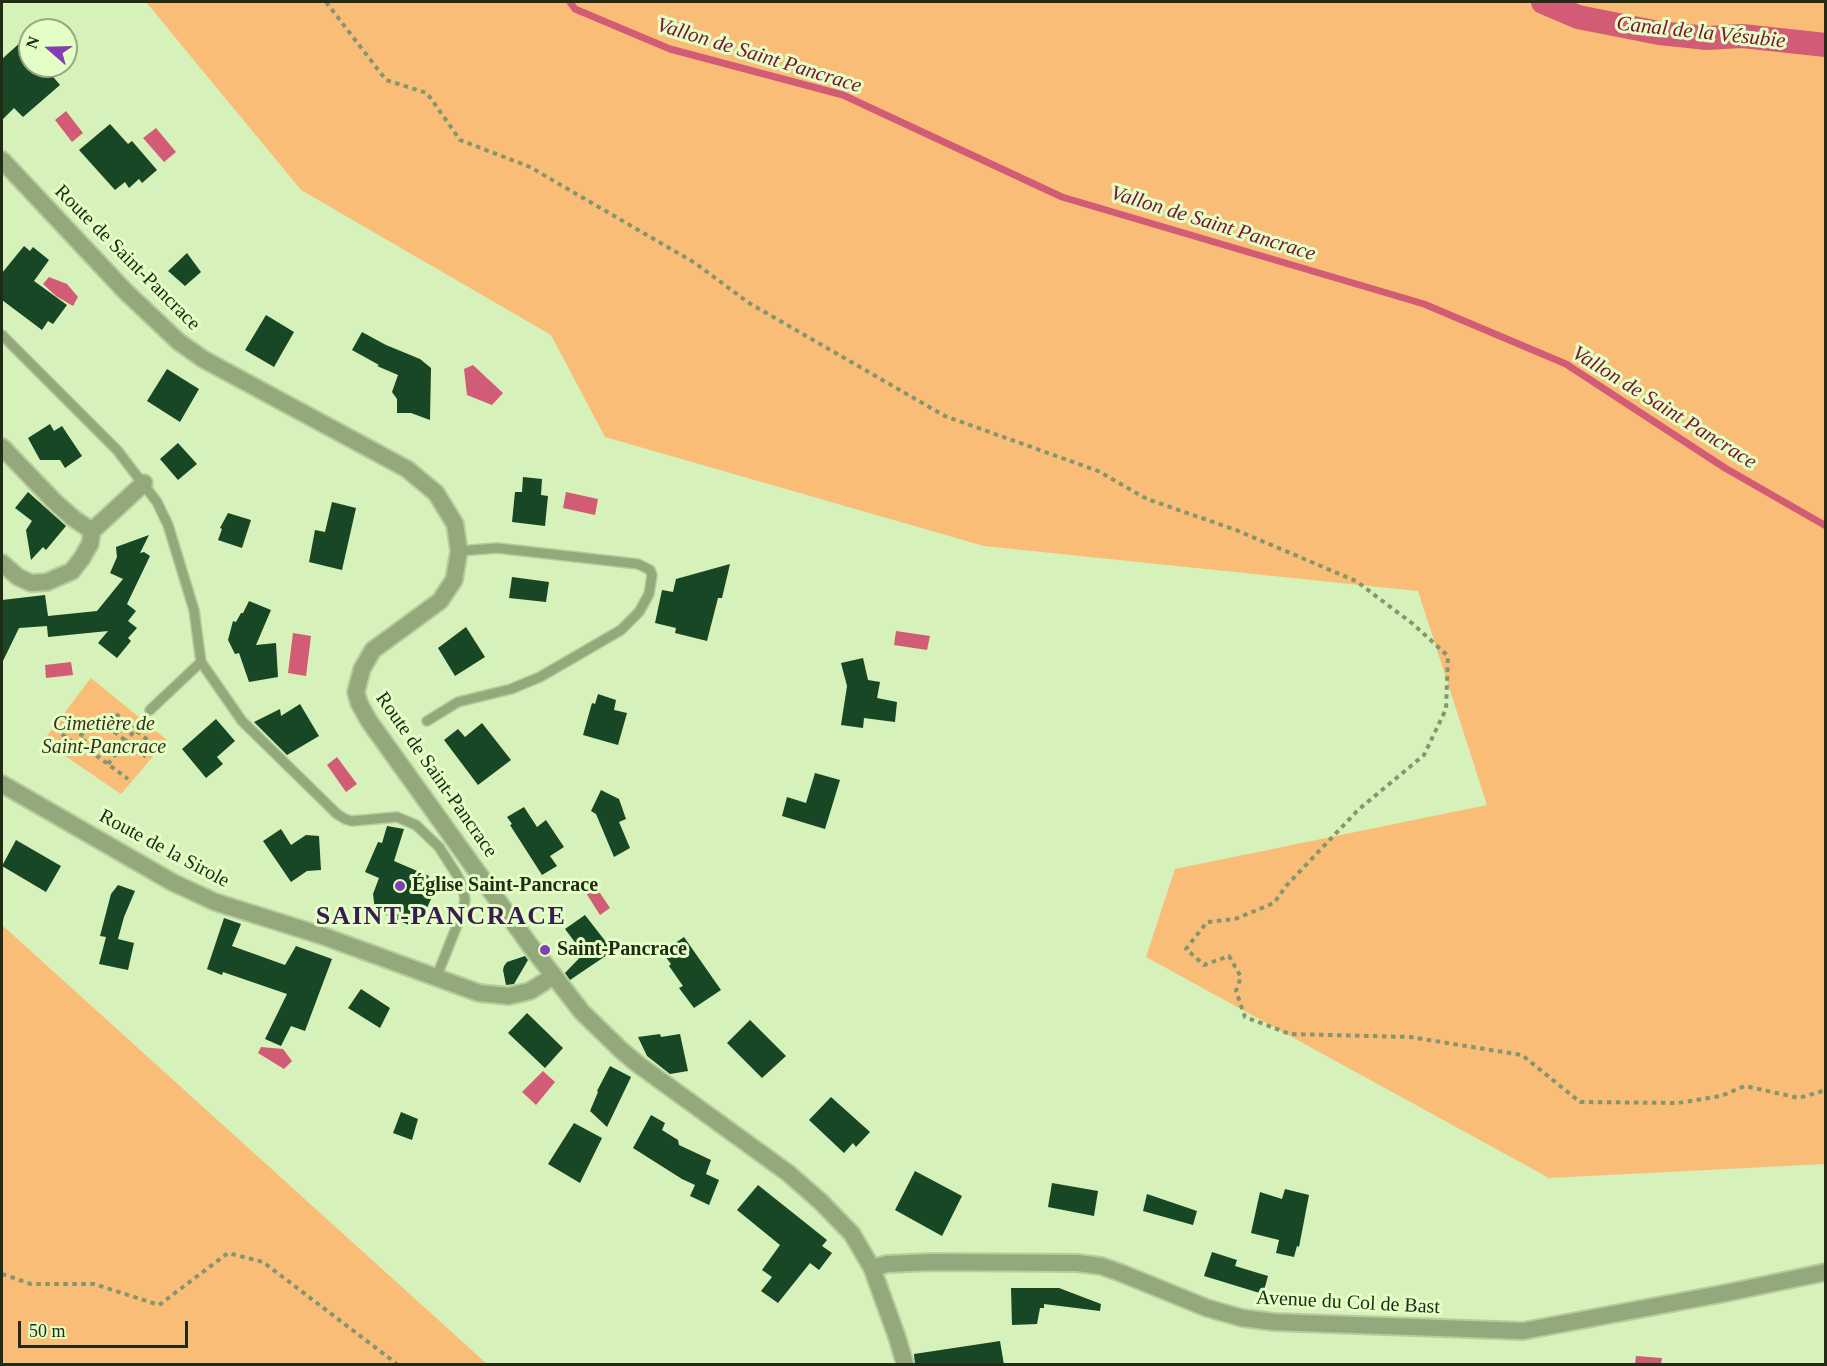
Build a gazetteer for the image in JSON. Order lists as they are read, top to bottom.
{
  "streets": {
    "street": ["Route de Saint-Pancrace", "Route de la Sirole", "Avenue du Col de Bast"]
  },
  "crossings": [
    ["Route de Saint-Pancrace", "Route de la Sirole"],
    ["Route de Saint-Pancrace", "Avenue du Col de Bast"]
  ],
  "districts": ["SAINT-PANCRACE"],
  "water": ["Canal de la Vésubie", "Vallon de Saint Pancrace"],
  "parks": ["Cimetière de Saint-Pancrace"],
  "places": ["Église Saint-Pancrace", "Saint-Pancrace"],
  "scale_bar": "50 m",
  "north": "left"
}
